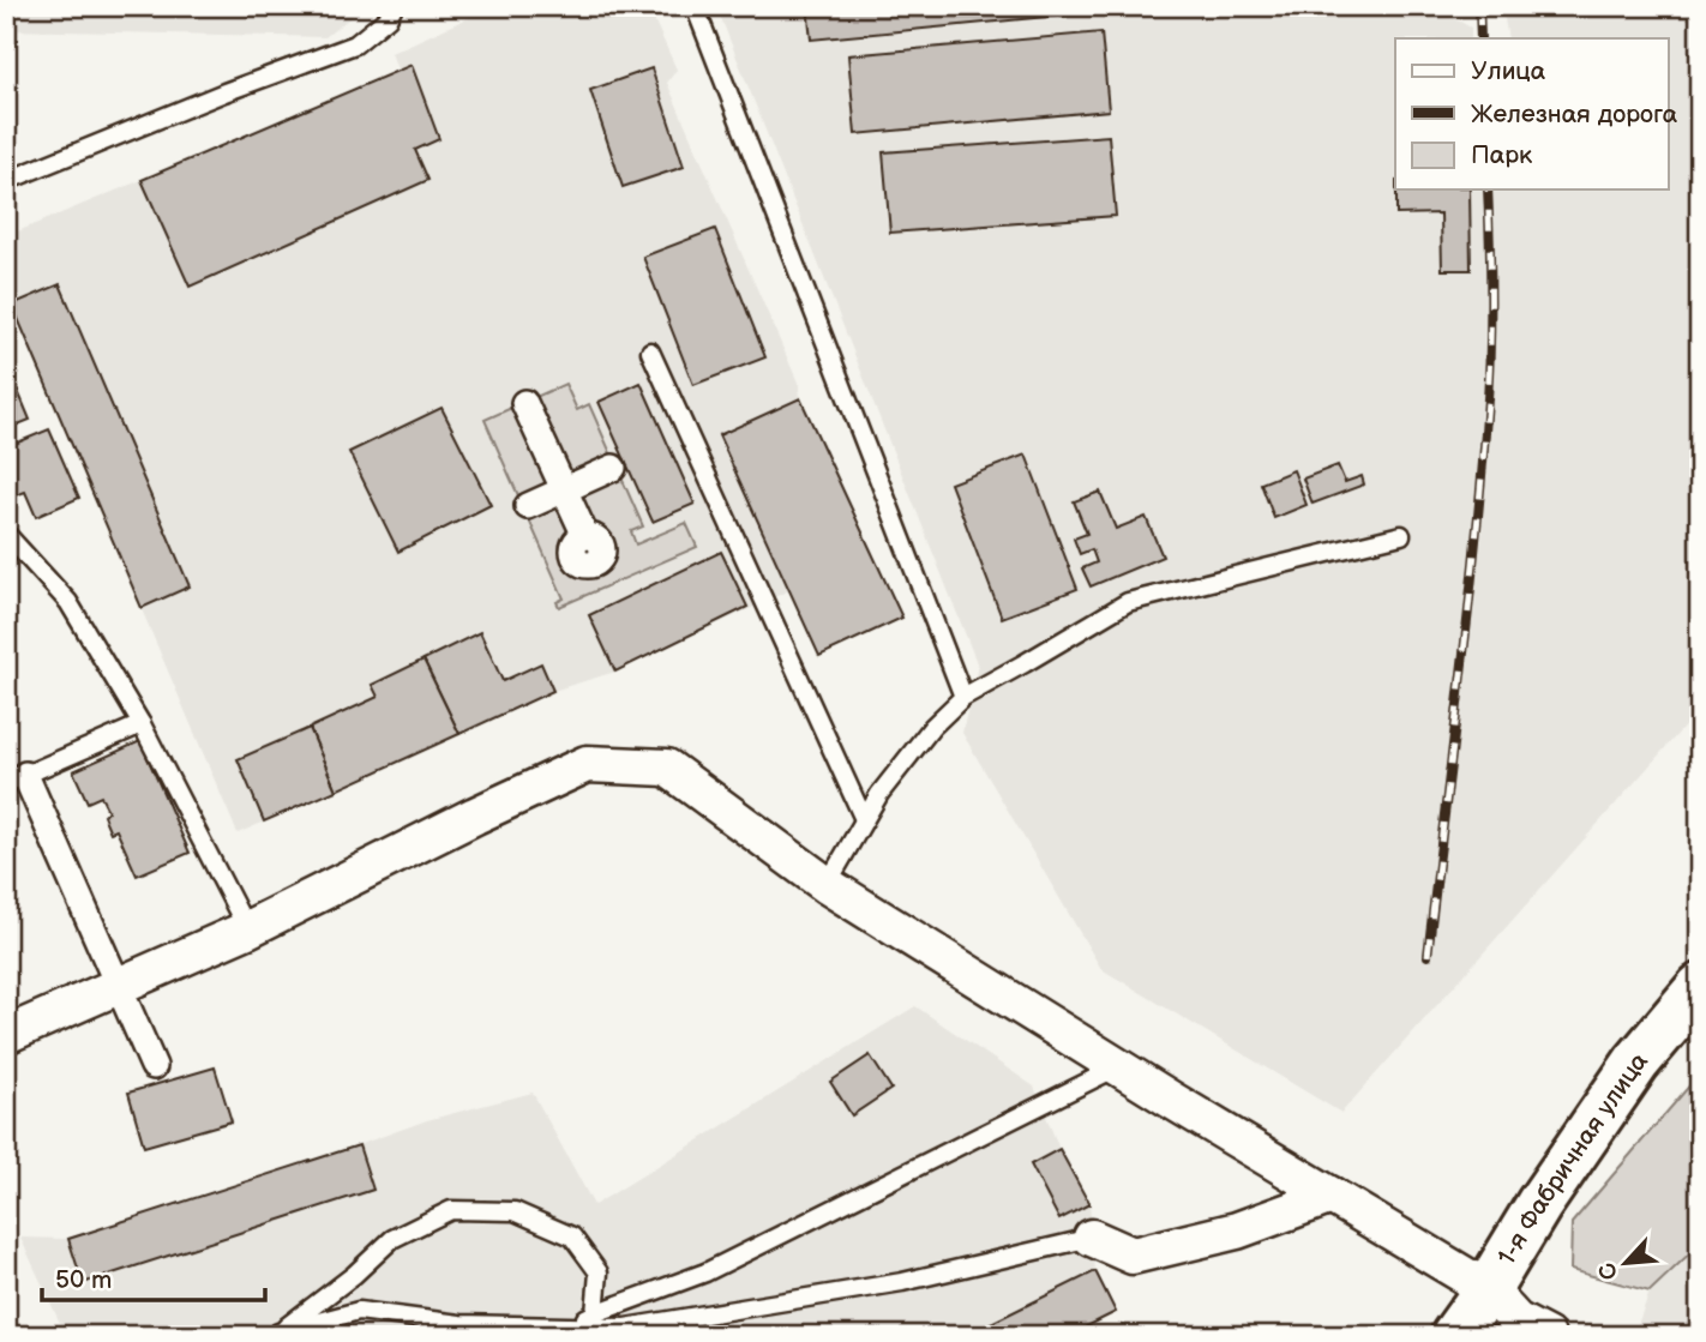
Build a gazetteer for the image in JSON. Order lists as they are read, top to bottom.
{
  "streets": {
    "main road": ["1-я Фабричная улица"]
  },
  "legend": ["Улица", "Железная дорога", "Парк"],
  "scale_bar": "50 m",
  "north": "bottom left"
}
